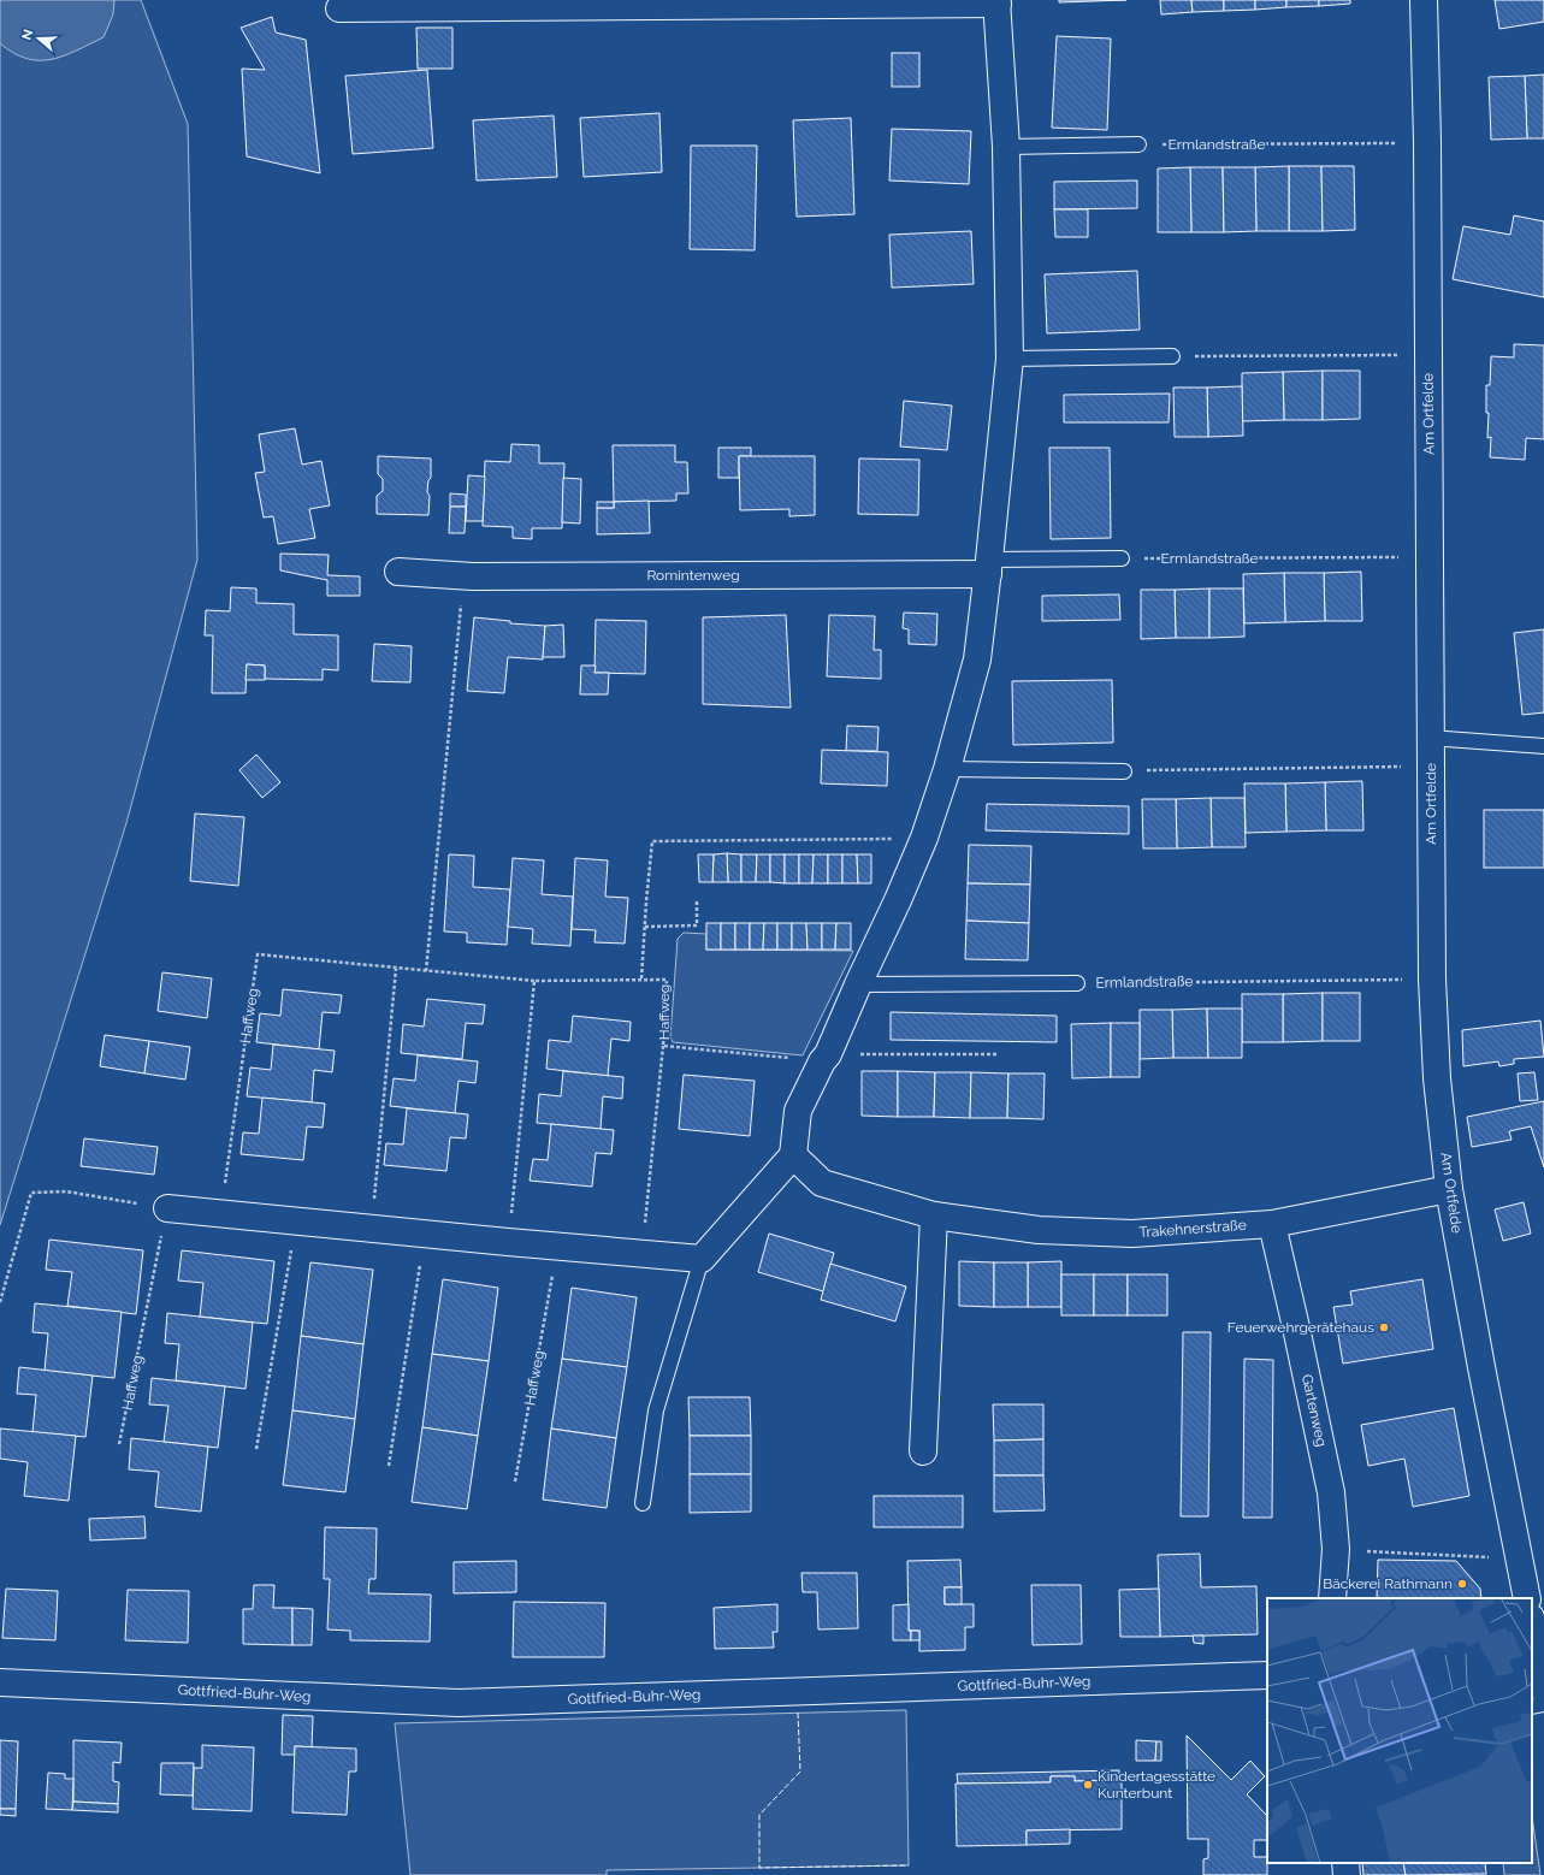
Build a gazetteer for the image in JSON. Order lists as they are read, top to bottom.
{
  "streets": {
    "street": [
      "Am Ortfelde",
      "Romintenweg",
      "Trakehnerstraße",
      "Gartenweg",
      "Gottfried-Buhr-Weg"
    ],
    "lane": ["Ermlandstraße"],
    "path": ["Haffweg"]
  },
  "crossings": [
    ["Ermlandstraße", "Am Ortfelde"],
    ["Am Ortfelde", "Trakehnerstraße"],
    ["Trakehnerstraße", "Gartenweg"]
  ],
  "places": ["Feuerwehrgerätehaus", "Bäckerei Rathmann", "Kindertagesstätte Kunterbunt"],
  "north": "left"
}
